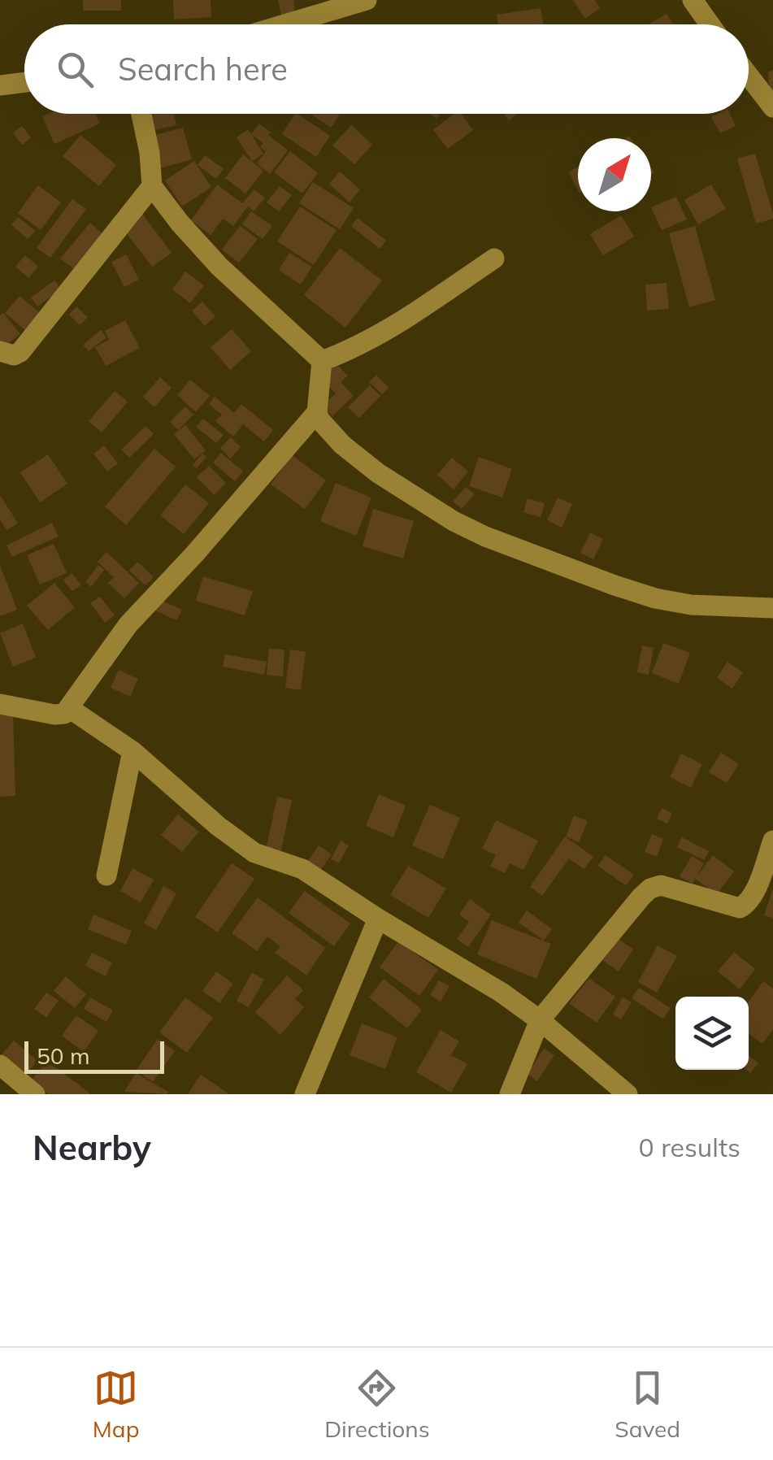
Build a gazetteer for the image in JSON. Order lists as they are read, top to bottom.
{
  "scale_bar": "50 m",
  "north": "top right",
  "page": {
    "search": "Search here",
    "scale": "50 m",
    "heading": ["Nearby", "0 results"],
    "nav": ["Map", "Directions", "Saved"]
  }
}
